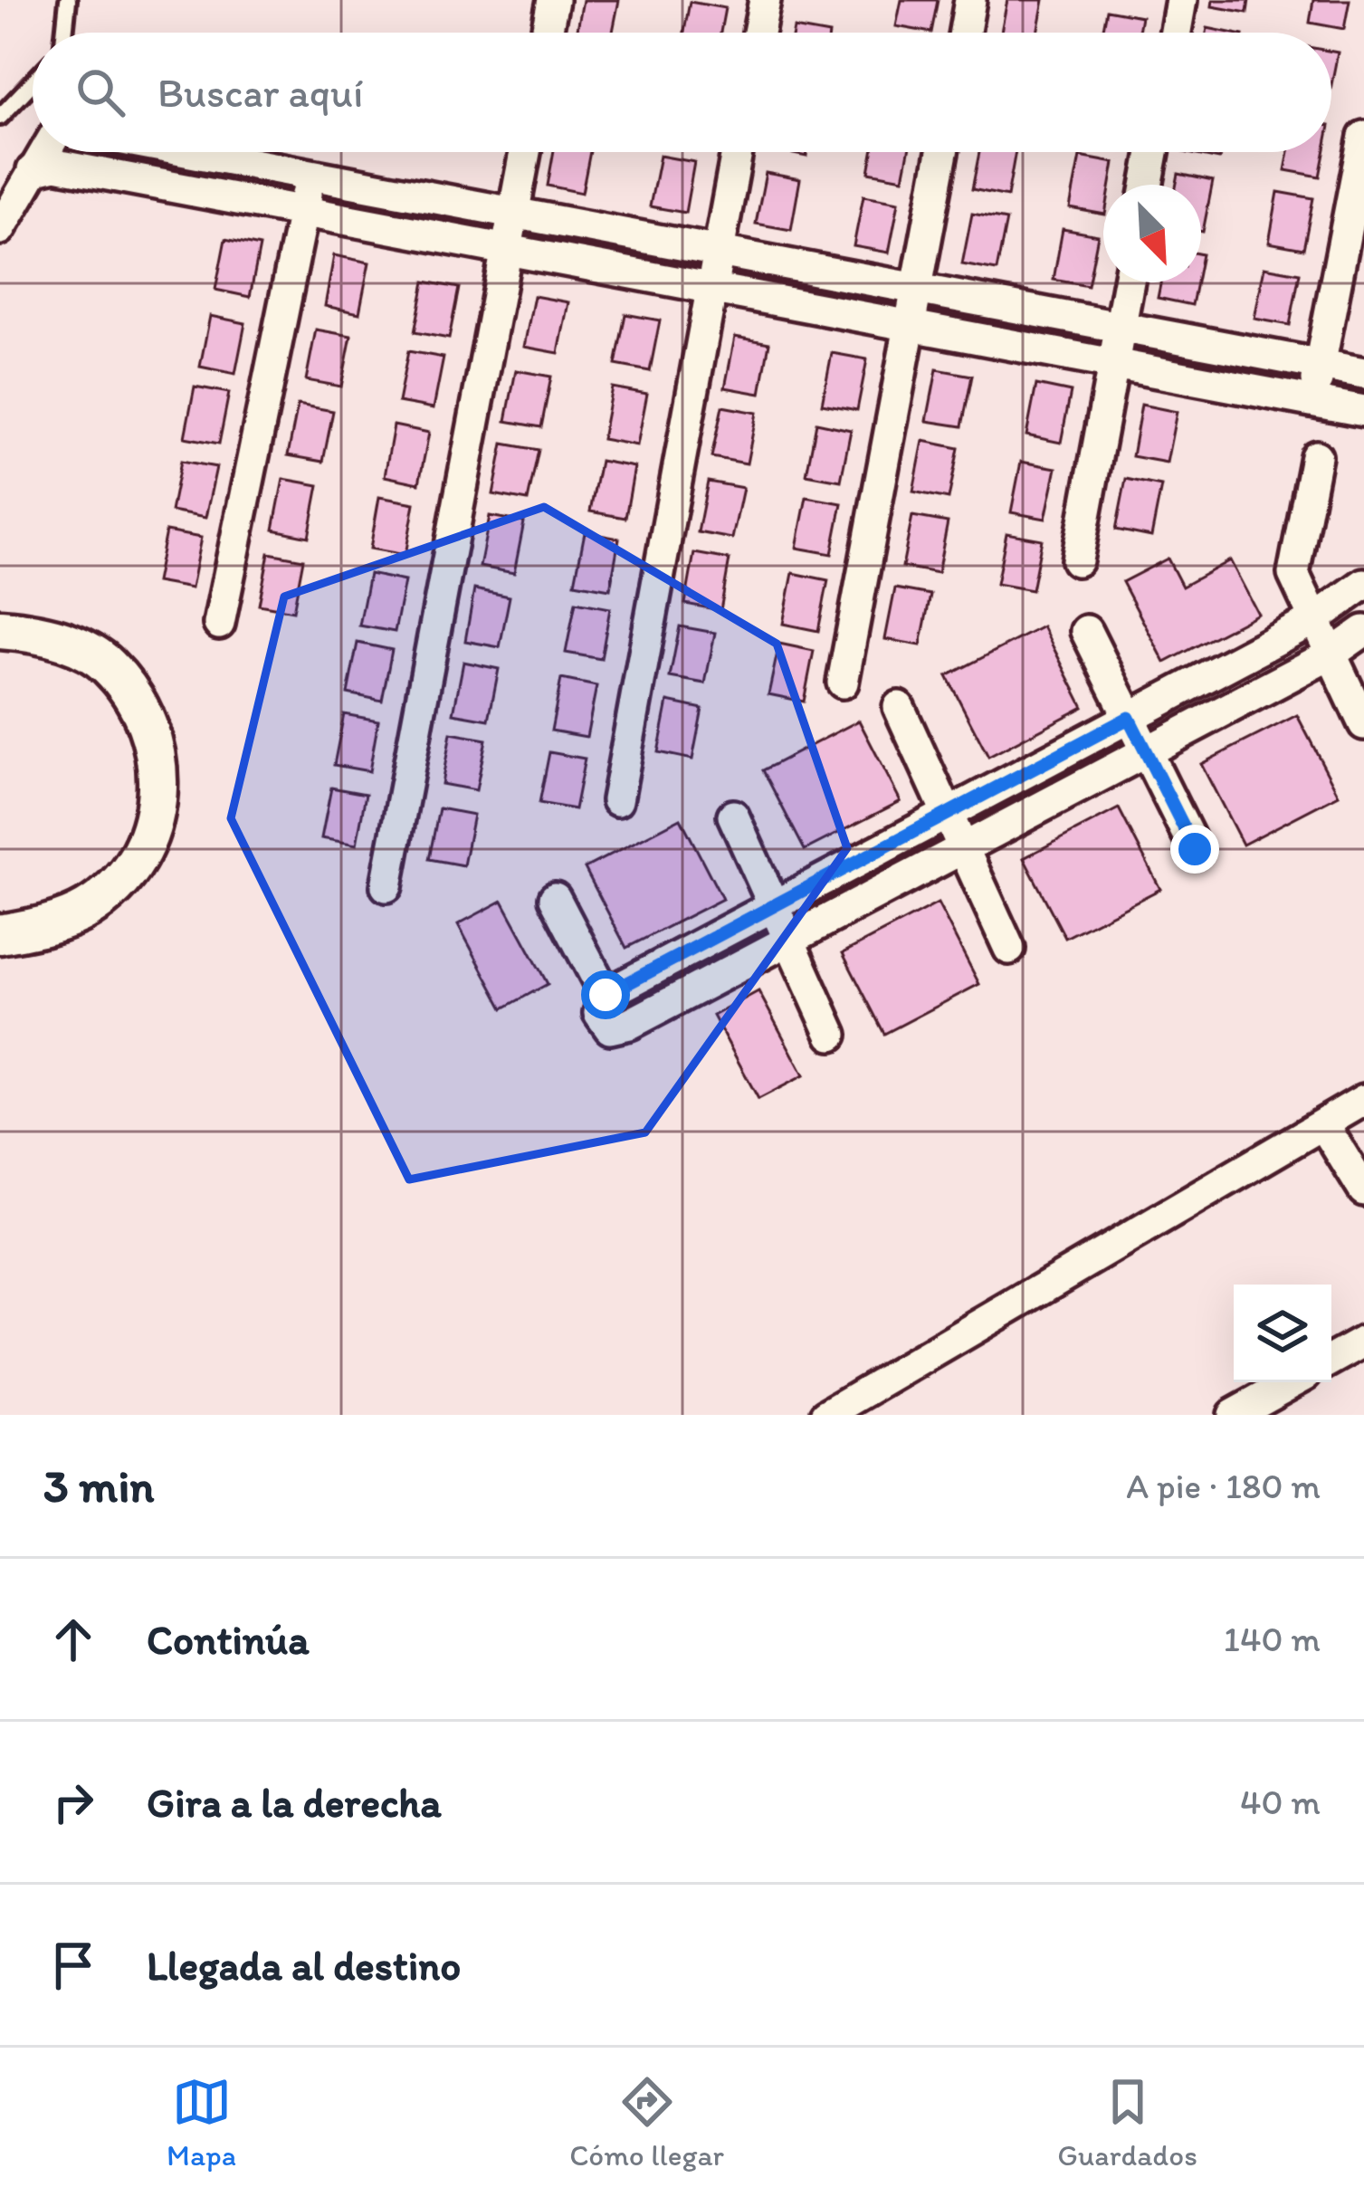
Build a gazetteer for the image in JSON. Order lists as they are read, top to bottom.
{
  "north": "bottom right",
  "page": {
    "search": "Buscar aquí",
    "heading": ["3 min", "A pie · 180 m"],
    "list": [
      ["Continúa", "140 m"],
      ["Gira a la derecha", "40 m"],
      "Llegada al destino"
    ],
    "nav": ["Mapa", "Cómo llegar", "Guardados"]
  }
}
